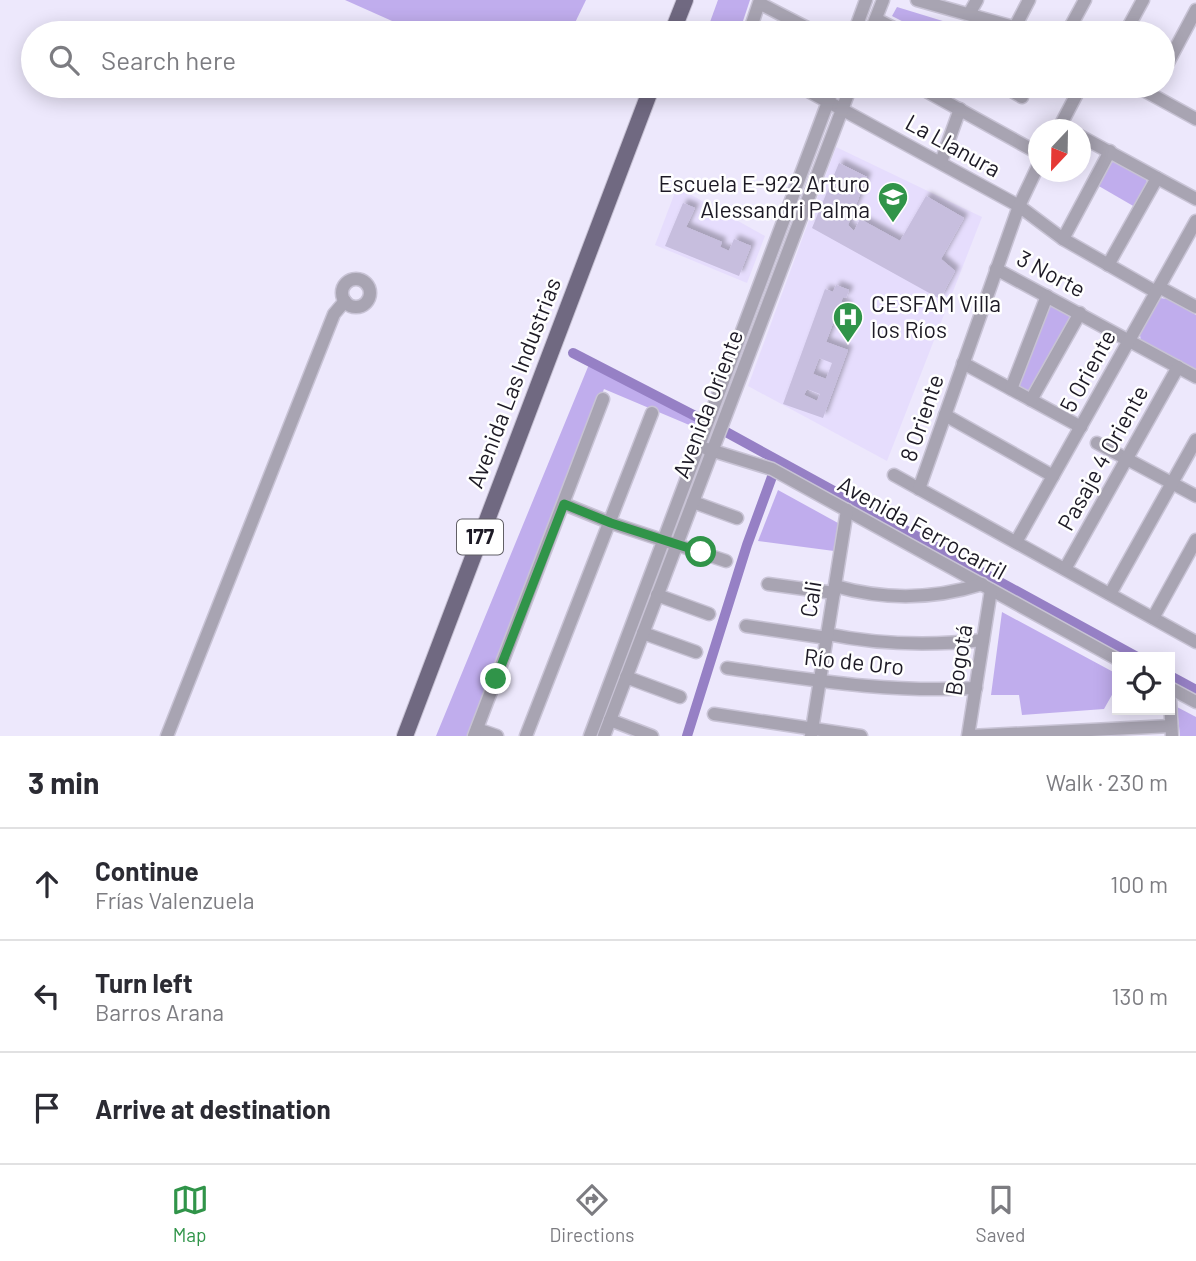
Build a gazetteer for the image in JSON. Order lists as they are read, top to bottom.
{
  "streets": {
    "main road": ["Avenida Las Industrias", "177"],
    "street": [
      "La Llanura",
      "3 Norte",
      "5 Oriente",
      "Avenida Oriente",
      "8 Oriente",
      "Pasaje 4 Oriente",
      "Avenida Ferrocarril",
      "Cali",
      "Bogotá",
      "Río de Oro"
    ]
  },
  "crossings": [
    ["La Llanura", "5 Oriente"],
    ["La Llanura", "Avenida Oriente"],
    ["La Llanura", "8 Oriente"],
    ["3 Norte", "5 Oriente"],
    ["3 Norte", "8 Oriente"],
    ["3 Norte", "Pasaje 4 Oriente"],
    ["5 Oriente", "Avenida Ferrocarril"],
    ["Avenida Oriente", "Avenida Ferrocarril"],
    ["8 Oriente", "Avenida Ferrocarril"],
    ["Pasaje 4 Oriente", "Avenida Ferrocarril"],
    ["Avenida Ferrocarril", "Cali"],
    ["Avenida Ferrocarril", "Bogotá"],
    ["Cali", "Río de Oro"],
    ["Bogotá", "Río de Oro"]
  ],
  "places": {
    "school or university": ["Escuela E-922 Arturo Alessandri Palma"],
    "hospital": ["CESFAM Villa los Ríos"]
  },
  "north": "bottom",
  "page": {
    "search": "Search here",
    "heading": ["3 min", "Walk · 230 m"],
    "list": [
      ["Continue", "Frías Valenzuela", "100 m"],
      ["Turn left", "Barros Arana", "130 m"],
      "Arrive at destination"
    ],
    "nav": ["Map", "Directions", "Saved"]
  }
}
